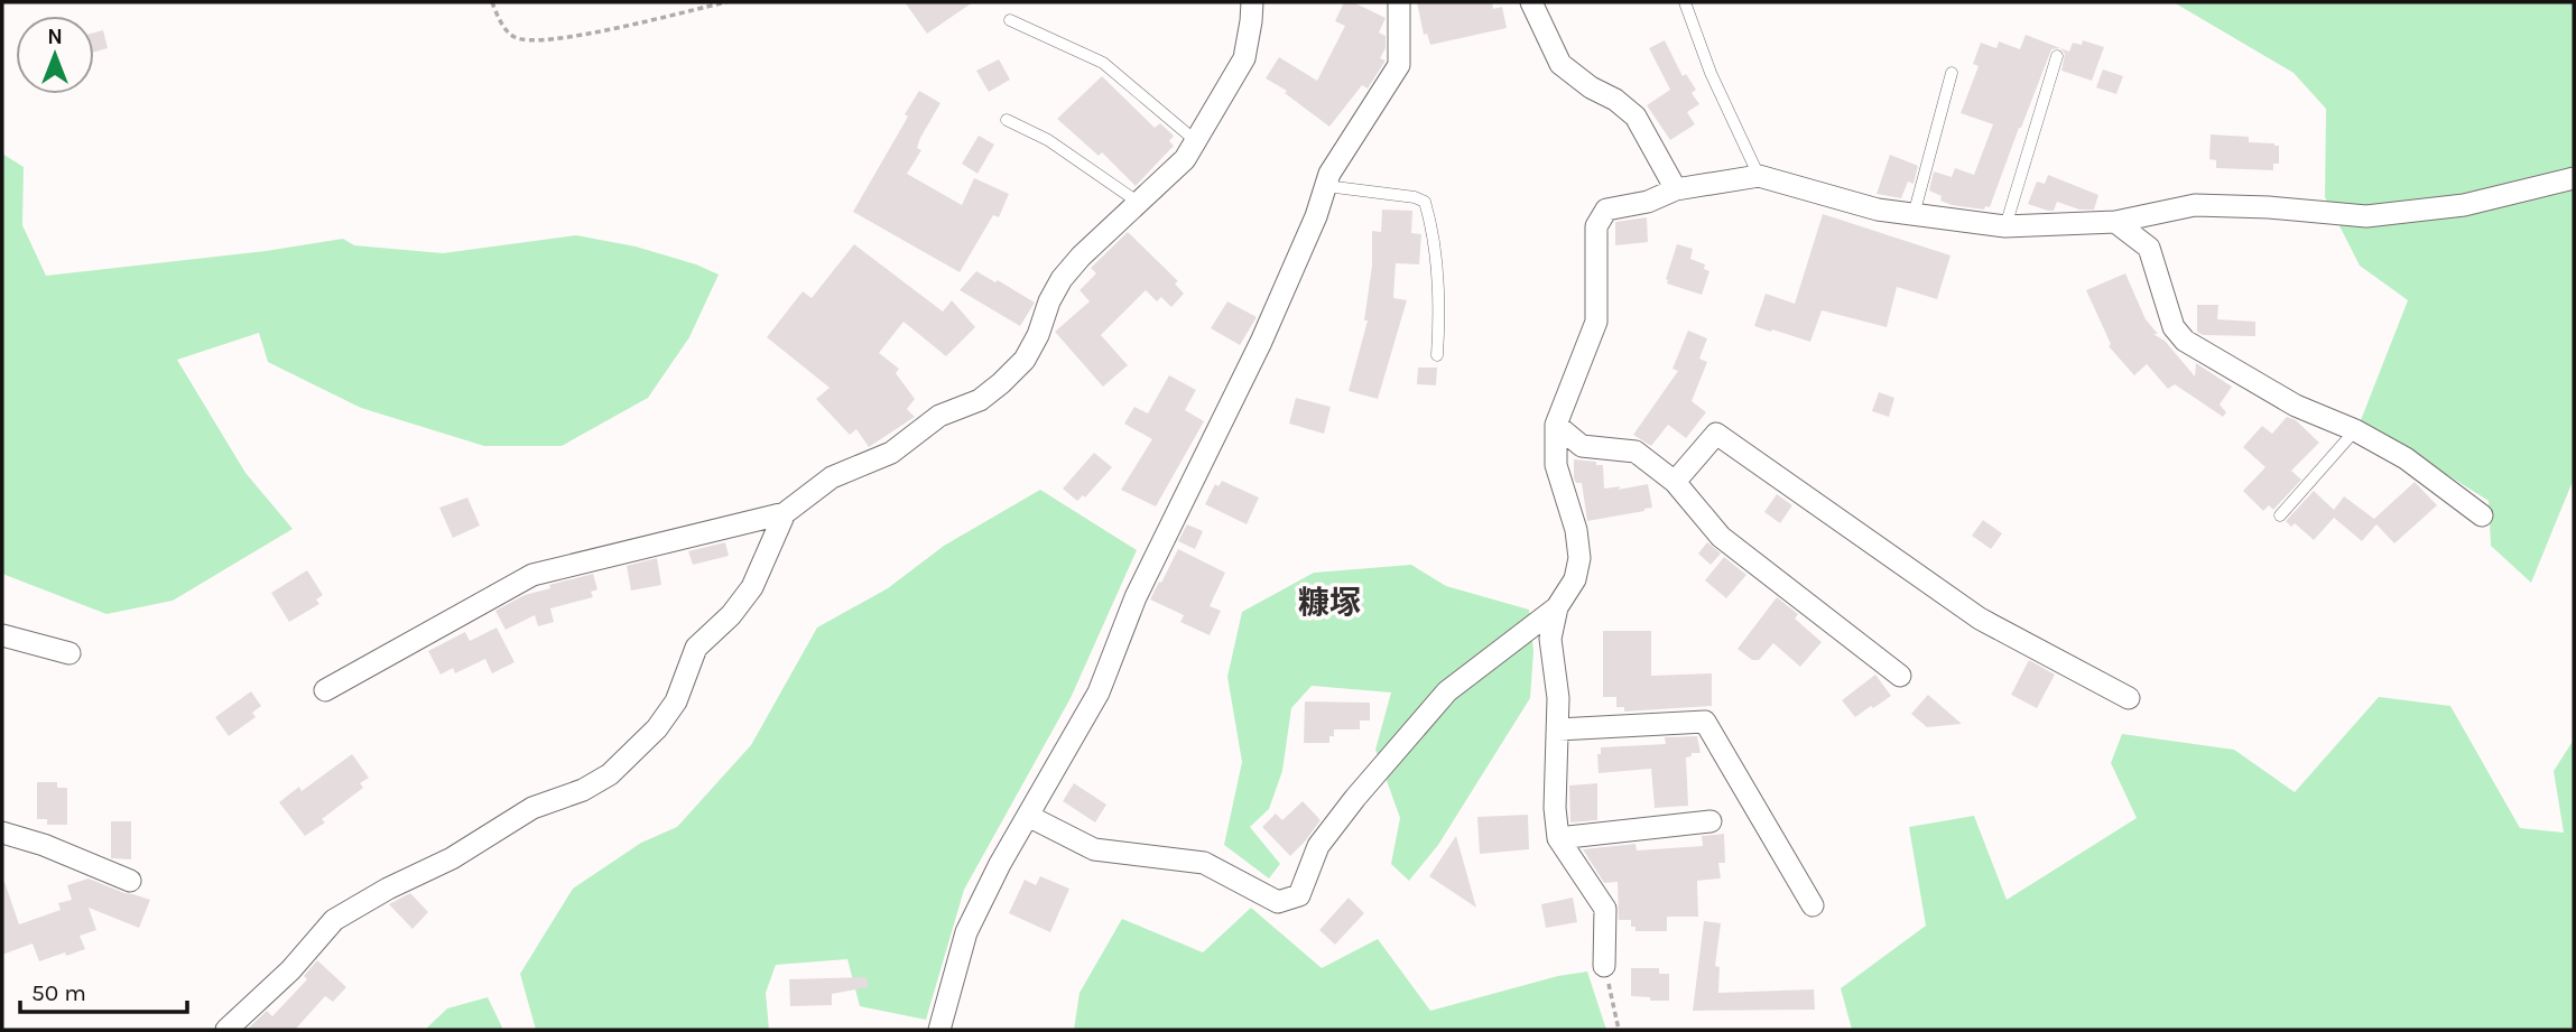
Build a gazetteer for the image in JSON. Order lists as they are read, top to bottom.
{
  "districts": ["糠塚"],
  "scale_bar": "50 m",
  "north": "top"
}
